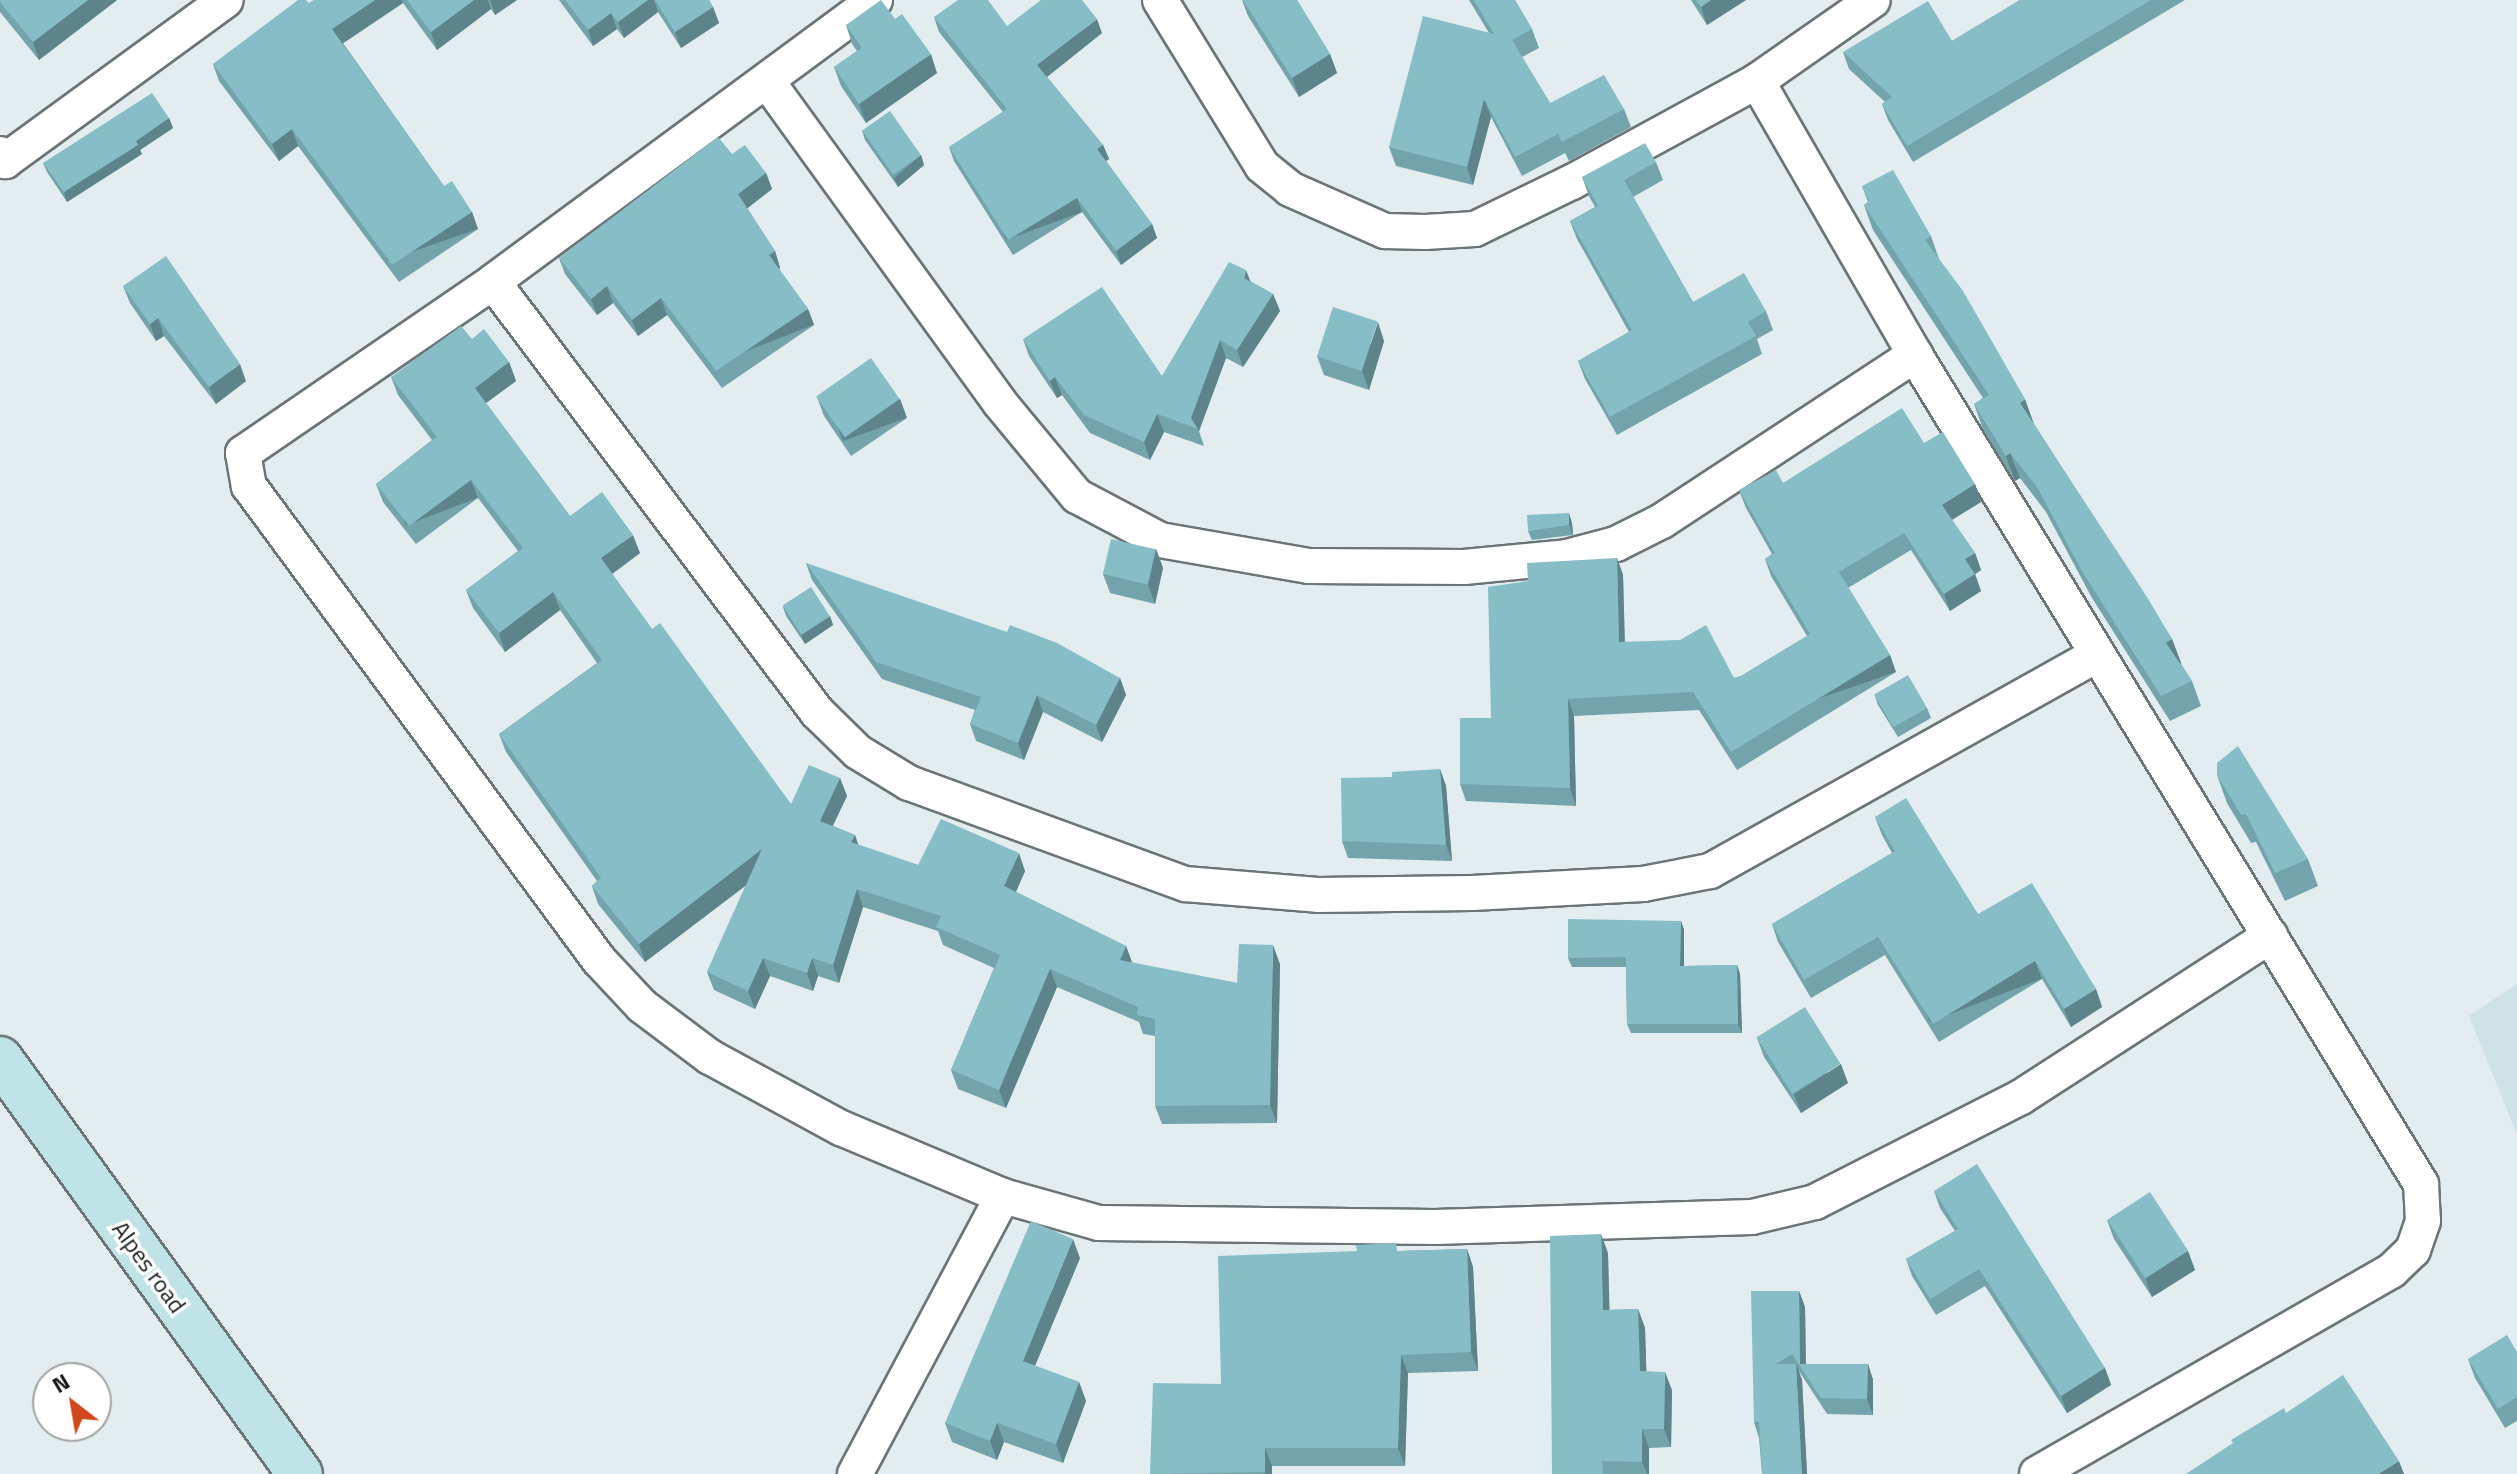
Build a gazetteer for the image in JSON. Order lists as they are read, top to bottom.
{
  "streets": {
    "street": ["Alpes road"]
  },
  "north": "top left"
}
